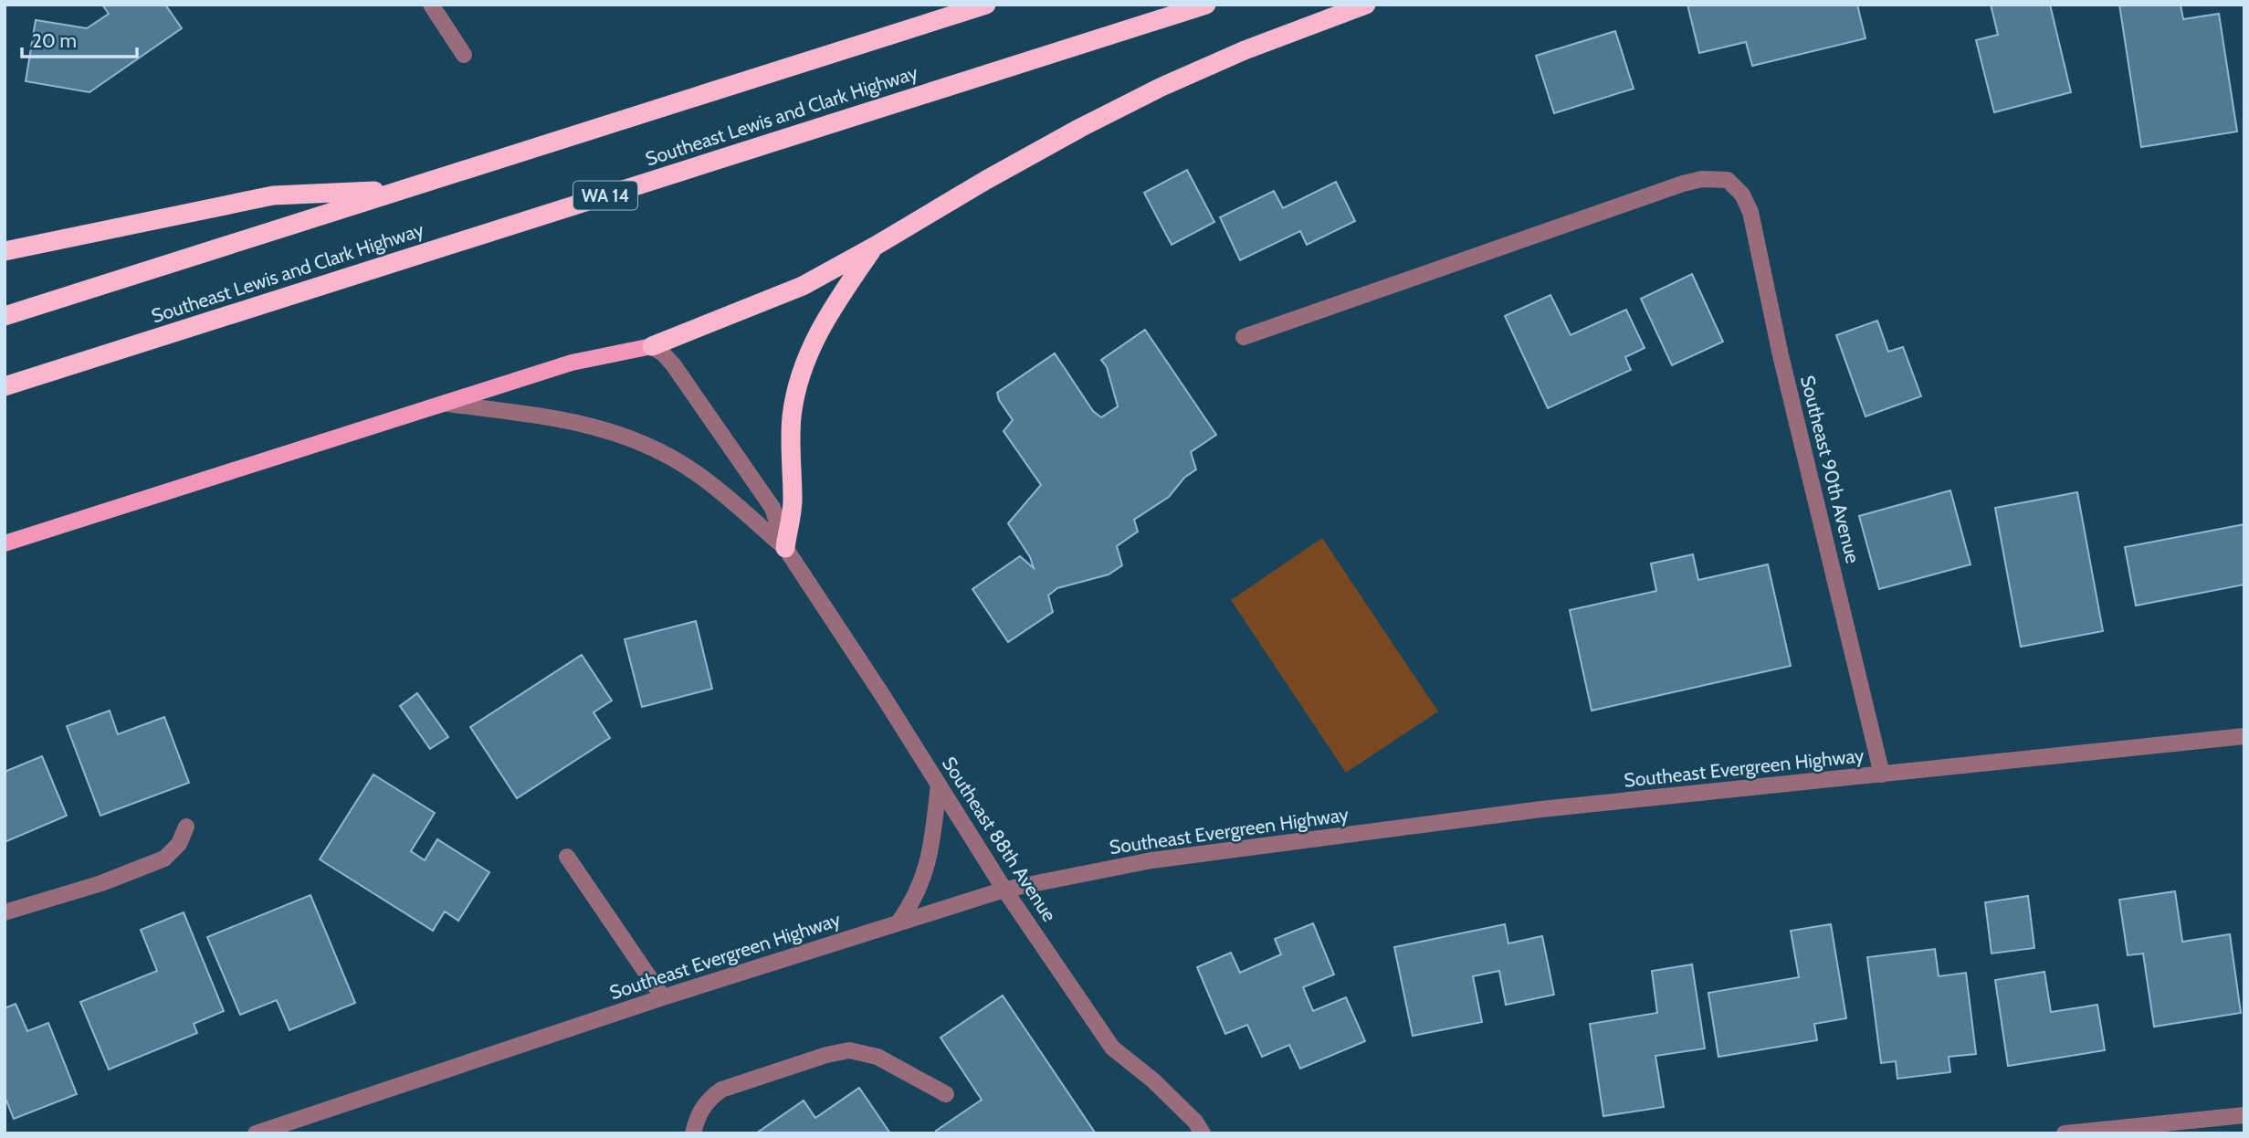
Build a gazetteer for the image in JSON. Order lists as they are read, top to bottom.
{
  "streets": {
    "highway": ["Southeast Lewis and Clark Highway", "WA 14"],
    "street": ["Southeast 90th Avenue", "Southeast Evergreen Highway", "Southeast 88th Avenue"]
  },
  "crossings": [
    ["Southeast 90th Avenue", "Southeast Evergreen Highway"],
    ["Southeast Evergreen Highway", "Southeast 88th Avenue"]
  ],
  "scale_bar": "20 m"
}
